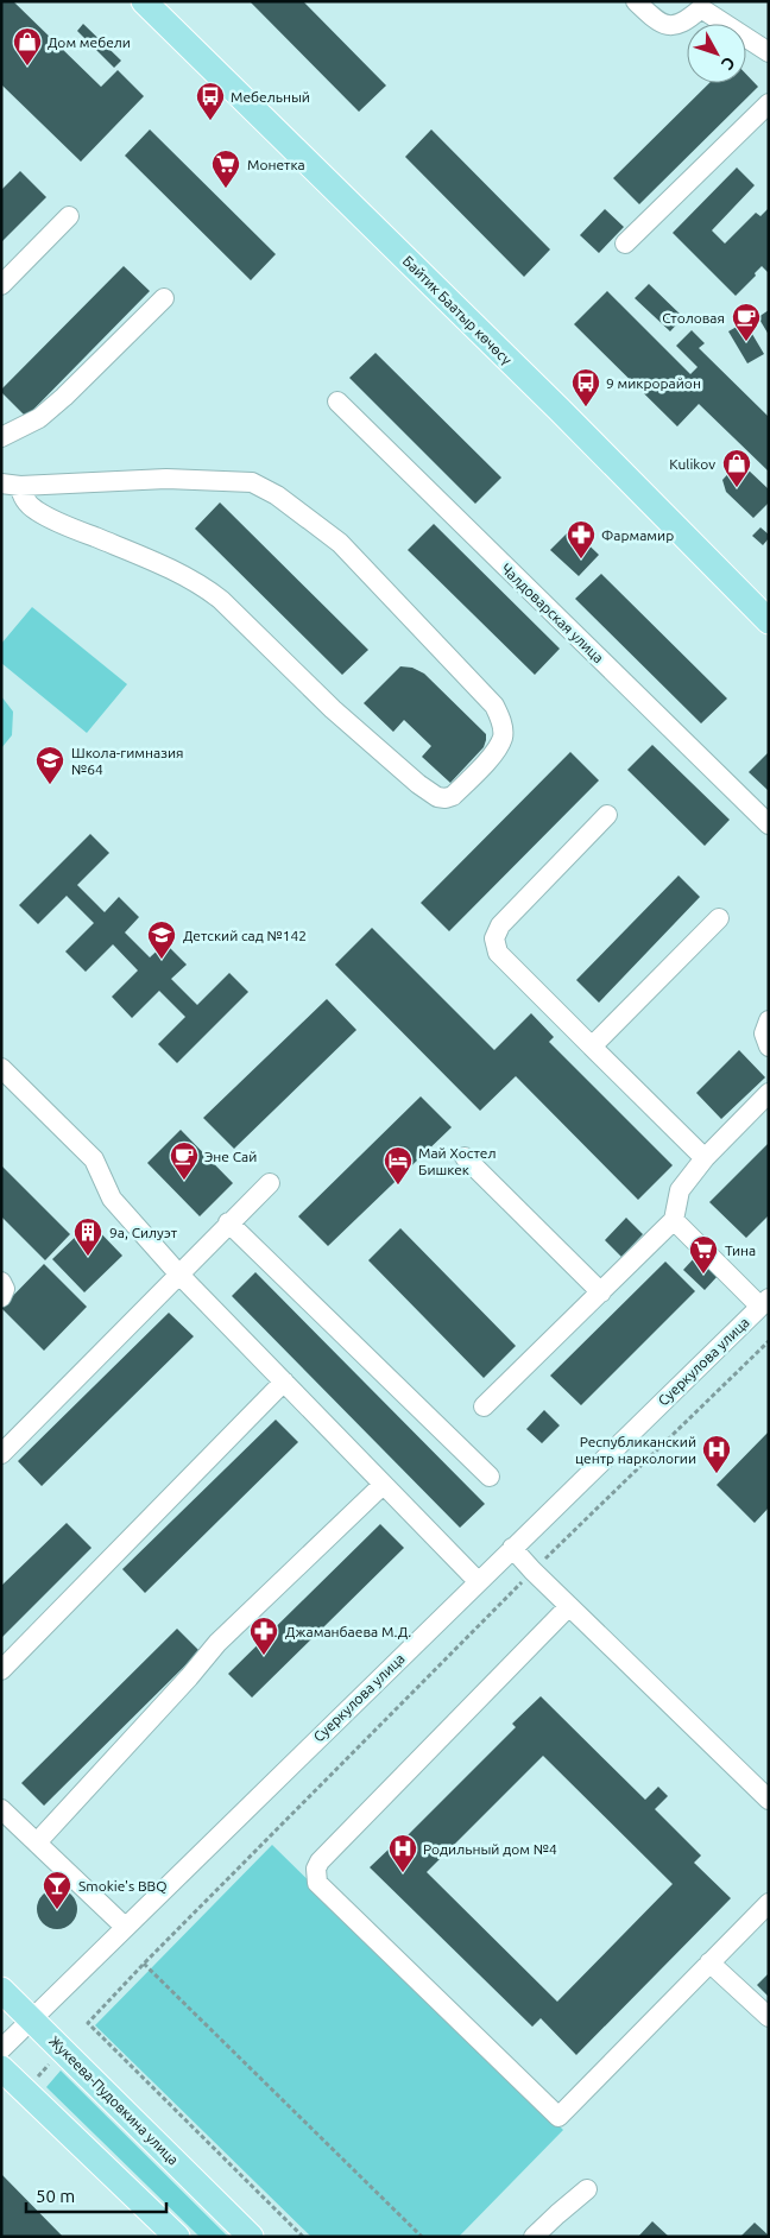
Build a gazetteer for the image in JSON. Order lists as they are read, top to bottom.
{
  "streets": {
    "main road": ["Байтик Баатыр көчөсү", "Жукеева-Пудовкина улица"],
    "street": ["Чалдоварская улица", "Суеркулова улица"]
  },
  "crossings": [
    ["Суеркулова улица", "Жукеева-Пудовкина улица"]
  ],
  "places": {
    "shop": ["Дом мебели", "Kulikov"],
    "bus stop": ["Мебельный", "9 микрорайон"],
    "supermarket": ["Монетка", "Тина"],
    "cafe": ["Столовая", "Эне Сай"],
    "pharmacy": ["Фармамир", "Джаманбаева М.Д."],
    "school or university": ["Школа-гимназия №64", "Детский сад №142"],
    "hotel": ["Май Хостел Бишкек"],
    "building": ["9а, Силуэт"],
    "hospital": ["Республиканский центр наркологии", "Родильный дом №4"],
    "bar": ["Smokie's BBQ"]
  },
  "scale_bar": "50 m",
  "north": "bottom right"
}
